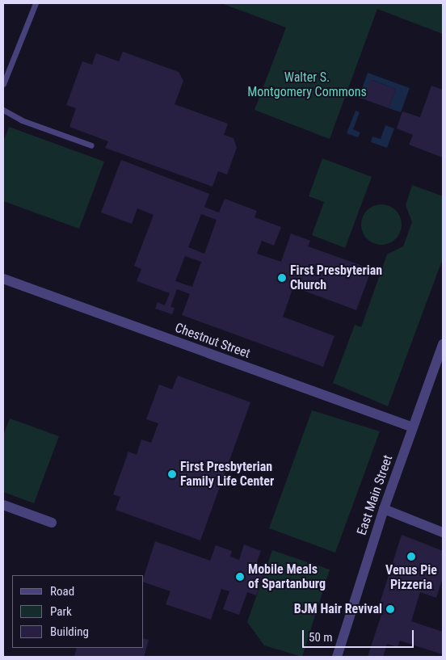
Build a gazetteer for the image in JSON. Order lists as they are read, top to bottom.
{
  "streets": {
    "street": ["Chestnut Street", "East Main Street"]
  },
  "crossings": [
    ["Chestnut Street", "East Main Street"]
  ],
  "parks": ["Walter S. Montgomery Commons"],
  "places": [
    "First Presbyterian Church",
    "First Presbyterian Family Life Center",
    "Venus Pie Pizzeria",
    "Mobile Meals of Spartanburg",
    "BJM Hair Revival"
  ],
  "legend": ["Road", "Park", "Building"],
  "scale_bar": "50 m"
}
